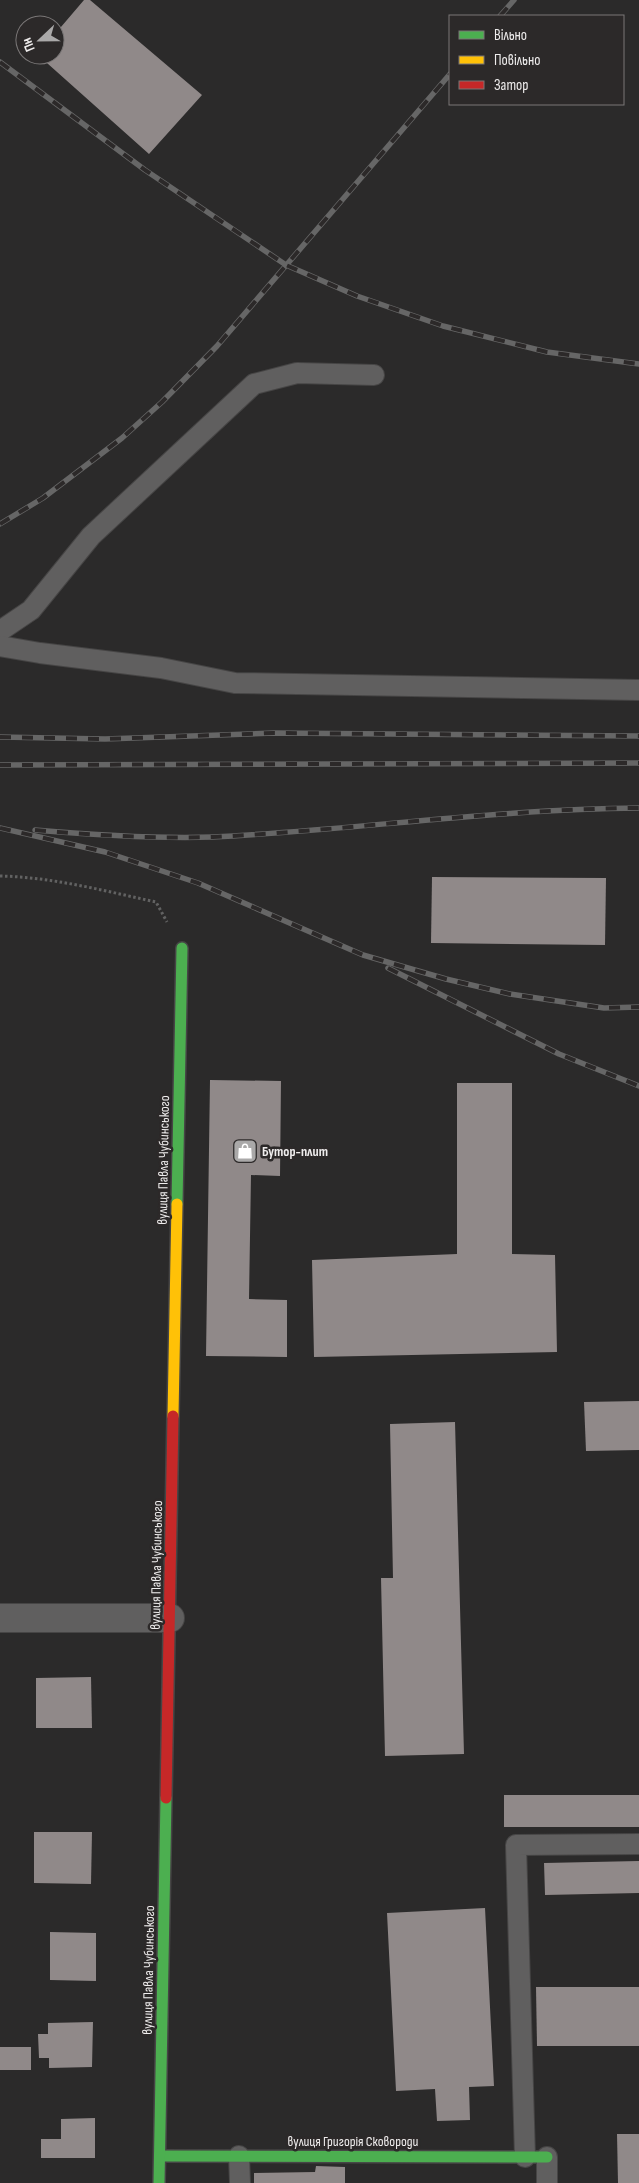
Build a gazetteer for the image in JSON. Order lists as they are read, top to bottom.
{
  "streets": {
    "street": ["вулиця Павла Чубинського", "вулиця Григорія Сковороди"]
  },
  "crossings": [
    ["вулиця Павла Чубинського", "вулиця Григорія Сковороди"]
  ],
  "places": {
    "shop": ["Бутор-плит"]
  },
  "legend": ["Вільно", "Повільно", "Затор"],
  "north": "left"
}
